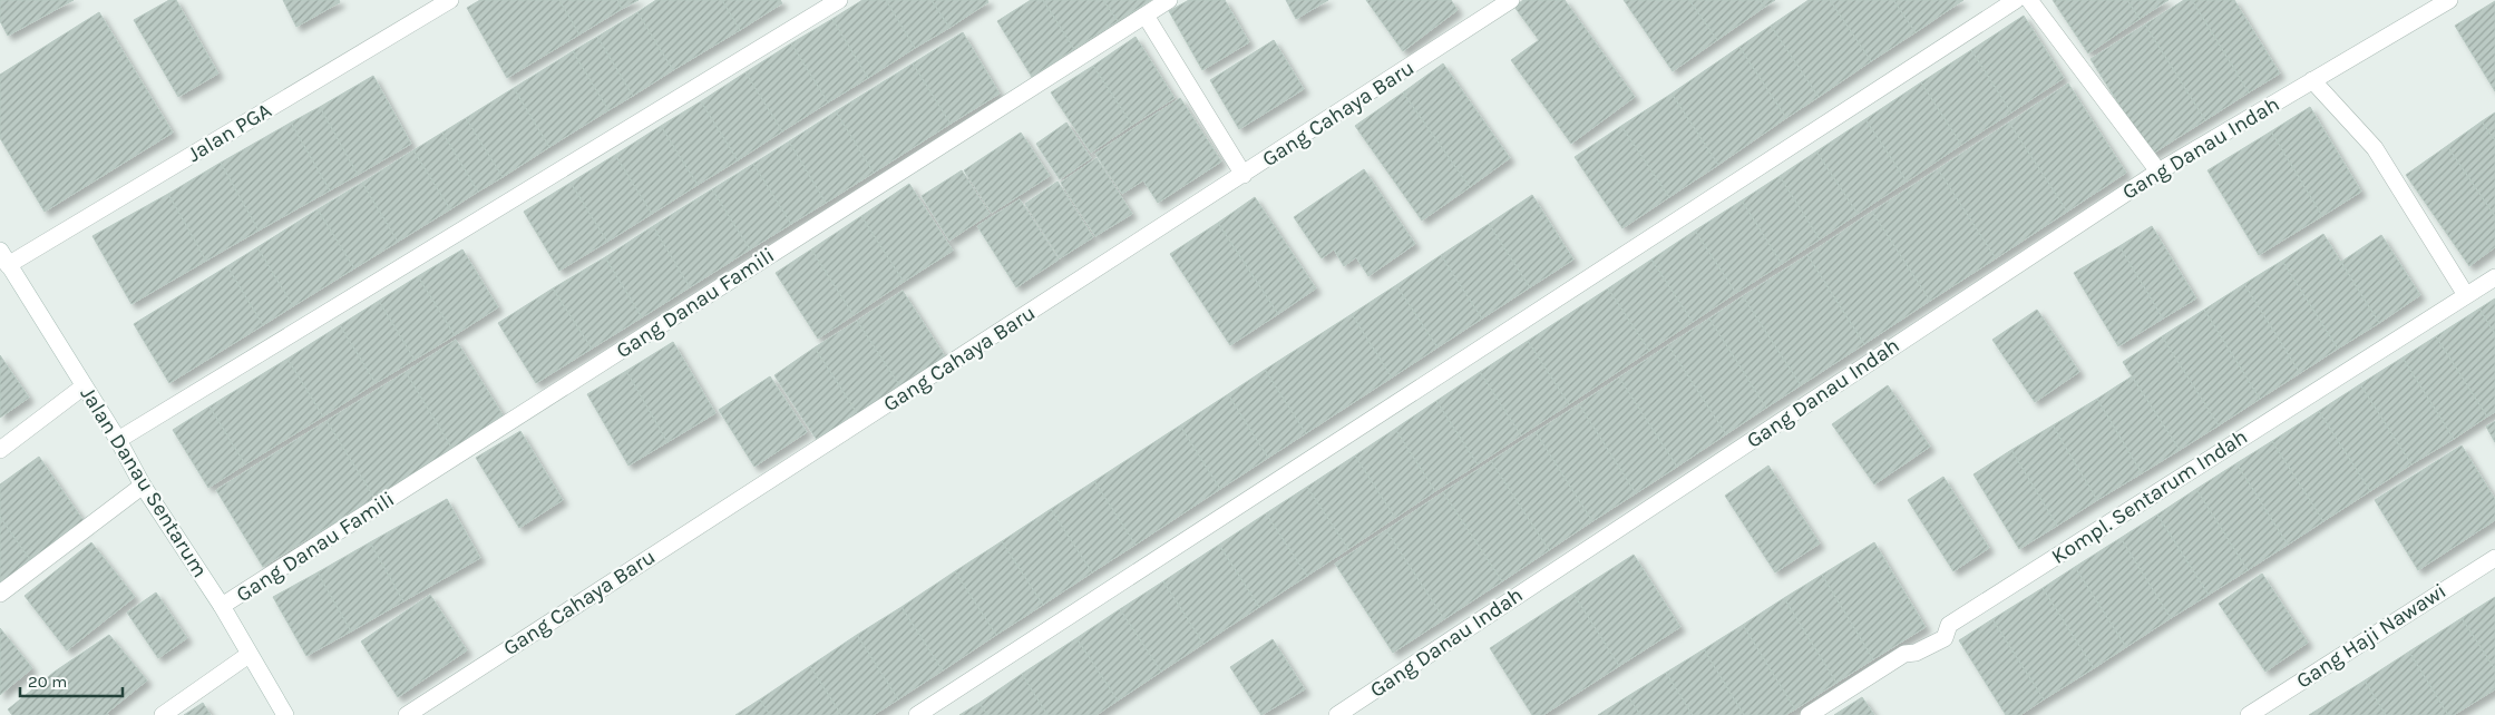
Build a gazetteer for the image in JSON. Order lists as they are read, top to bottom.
{
  "streets": {
    "street": [
      "Gang Cahaya Baru",
      "Jalan PGA",
      "Gang Danau Indah",
      "Gang Danau Famili",
      "Jalan Danau Sentarum",
      "Kompl. Sentarum Indah",
      "Gang Haji Nawawi"
    ]
  },
  "crossings": [
    ["Jalan PGA", "Jalan Danau Sentarum"],
    ["Gang Danau Famili", "Jalan Danau Sentarum"]
  ],
  "scale_bar": "20 m"
}
